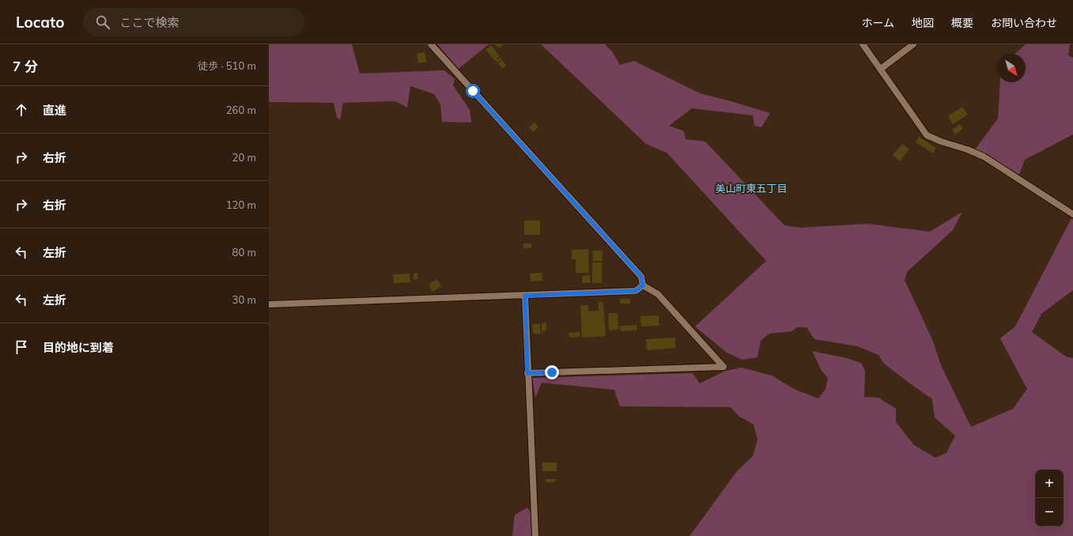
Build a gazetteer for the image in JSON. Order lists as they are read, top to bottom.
{
  "districts": ["美山町東五丁目"],
  "north": "bottom right",
  "page": {
    "header": "Locato",
    "search": "ここで検索",
    "nav": [
      "ホーム",
      "地図",
      "概要",
      "お問い合わせ"
    ],
    "heading": ["7 分", "徒歩 · 510 m"],
    "list": [
      ["直進", "260 m"],
      ["右折", "20 m"],
      ["右折", "120 m"],
      ["左折", "80 m"],
      ["左折", "30 m"],
      "目的地に到着"
    ],
    "map_buttons": ["+", "−"]
  }
}
